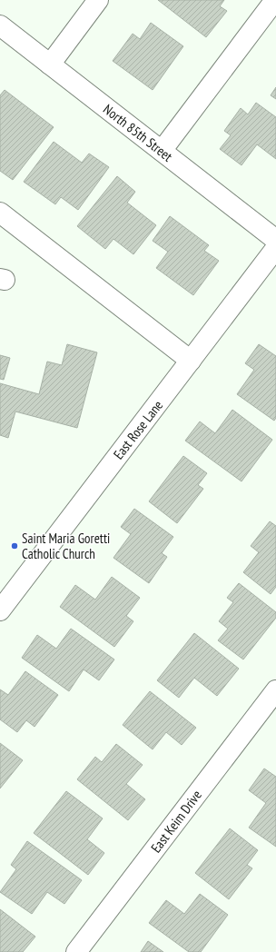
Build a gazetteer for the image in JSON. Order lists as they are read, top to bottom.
{
  "streets": {
    "street": ["North 85th Street", "East Rose Lane", "East Keim Drive"]
  },
  "places": ["Saint Maria Goretti Catholic Church"]
}
